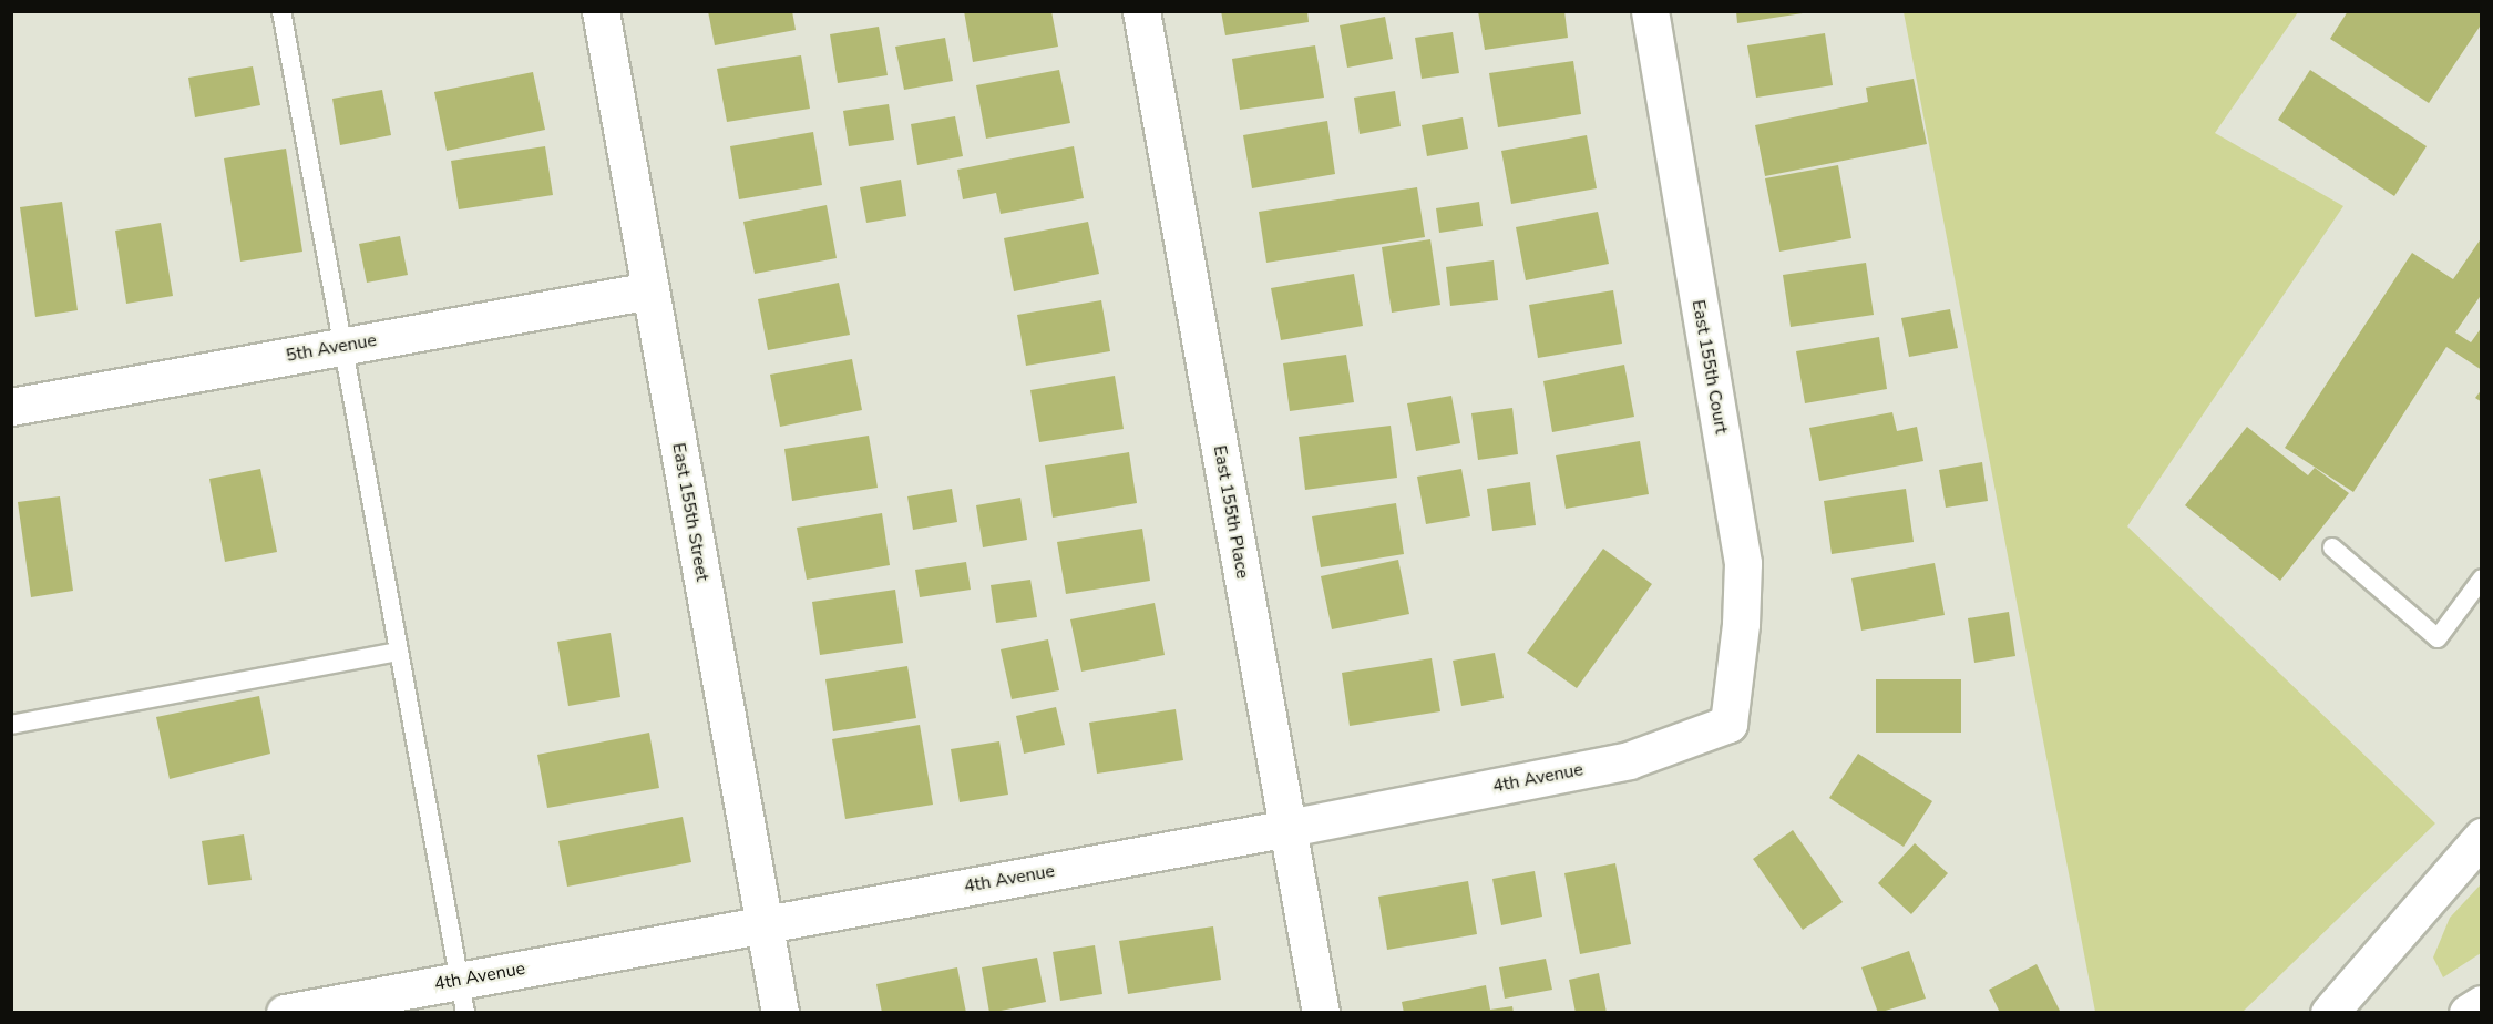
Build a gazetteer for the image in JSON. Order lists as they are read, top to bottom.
{
  "streets": {
    "street": [
      "5th Avenue",
      "East 155th Court",
      "East 155th Street",
      "East 155th Place",
      "4th Avenue"
    ]
  },
  "crossings": [
    ["5th Avenue", "East 155th Street"],
    ["East 155th Court", "4th Avenue"],
    ["East 155th Street", "4th Avenue"],
    ["East 155th Place", "4th Avenue"]
  ]
}
